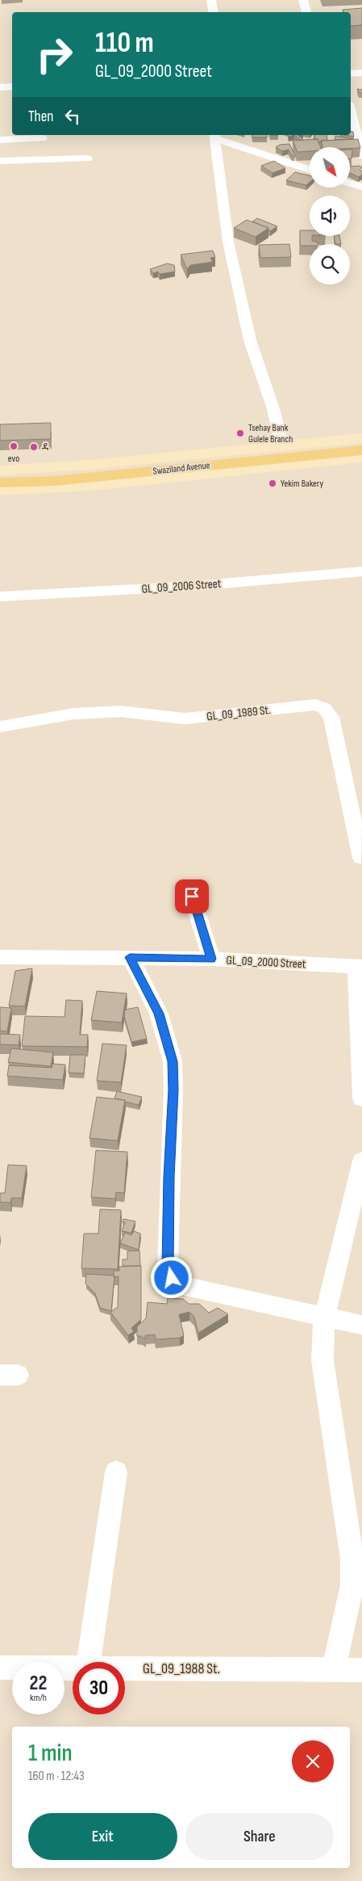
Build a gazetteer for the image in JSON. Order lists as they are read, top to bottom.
{
  "streets": {
    "main road": ["Swaziland Avenue"],
    "street": [
      "GL_09_2006 Street",
      "GL_09_1989 St.",
      "GL_09_2000 Street",
      "GL_09_1988 St."
    ]
  },
  "places": [
    "Tsehay Bank Gulele Branch",
    "evo",
    "ዳ",
    "Yekim Bakery"
  ],
  "north": "bottom right",
  "page": {
    "turn": ["110 m", "GL_09_2000 Street"],
    "then": "Then",
    "speed": "22 km/h",
    "limit": "30",
    "heading": ["1 min", "160 m · 12:43"],
    "buttons": ["Exit", "Share"]
  }
}
